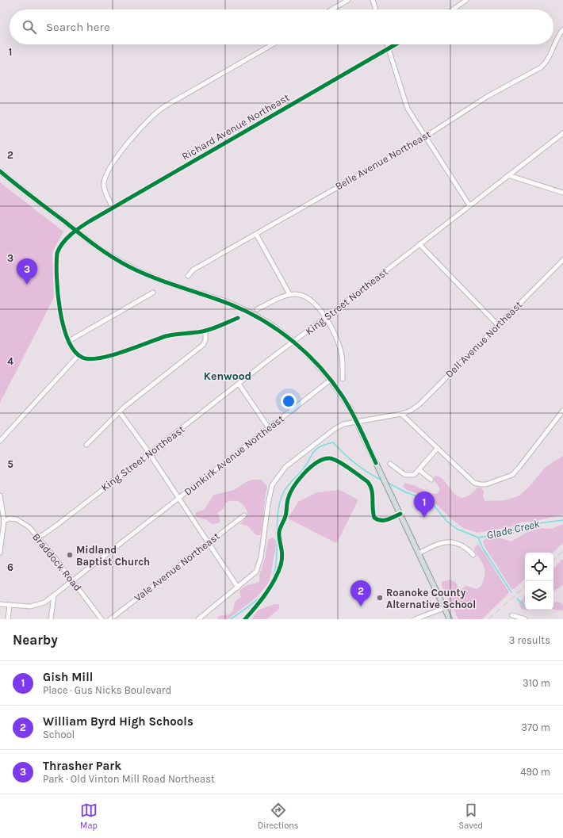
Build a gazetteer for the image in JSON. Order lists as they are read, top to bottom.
{
  "streets": {
    "street": [
      "Richard Avenue Northeast",
      "Belle Avenue Northeast",
      "King Street Northeast",
      "Dell Avenue Northeast",
      "Dunkirk Avenue Northeast",
      "Braddock Road",
      "Vale Avenue Northeast"
    ]
  },
  "crossings": [
    ["King Street Northeast", "Braddock Road"],
    ["Dunkirk Avenue Northeast", "Braddock Road"]
  ],
  "districts": ["Kenwood"],
  "water": ["Glade Creek"],
  "places": ["Midland Baptist Church", "Roanoke County Alternative School"],
  "page": {
    "search": "Search here",
    "pins": ["3", "1", "2"],
    "heading": ["Nearby", "3 results"],
    "list": [
      {
        "mark": "1",
        "name": "Gish Mill",
        "note": "Place · Gus Nicks Boulevard",
        "value": "310 m"
      },
      {
        "mark": "2",
        "name": "William Byrd High Schools",
        "note": "School",
        "value": "370 m"
      },
      {
        "mark": "3",
        "name": "Thrasher Park",
        "note": "Park · Old Vinton Mill Road Northeast",
        "value": "490 m"
      }
    ],
    "nav": ["Map", "Directions", "Saved"]
  },
  "grid": {
    "rows": [
      "1",
      "2",
      "3",
      "4",
      "5",
      "6"
    ]
  }
}
